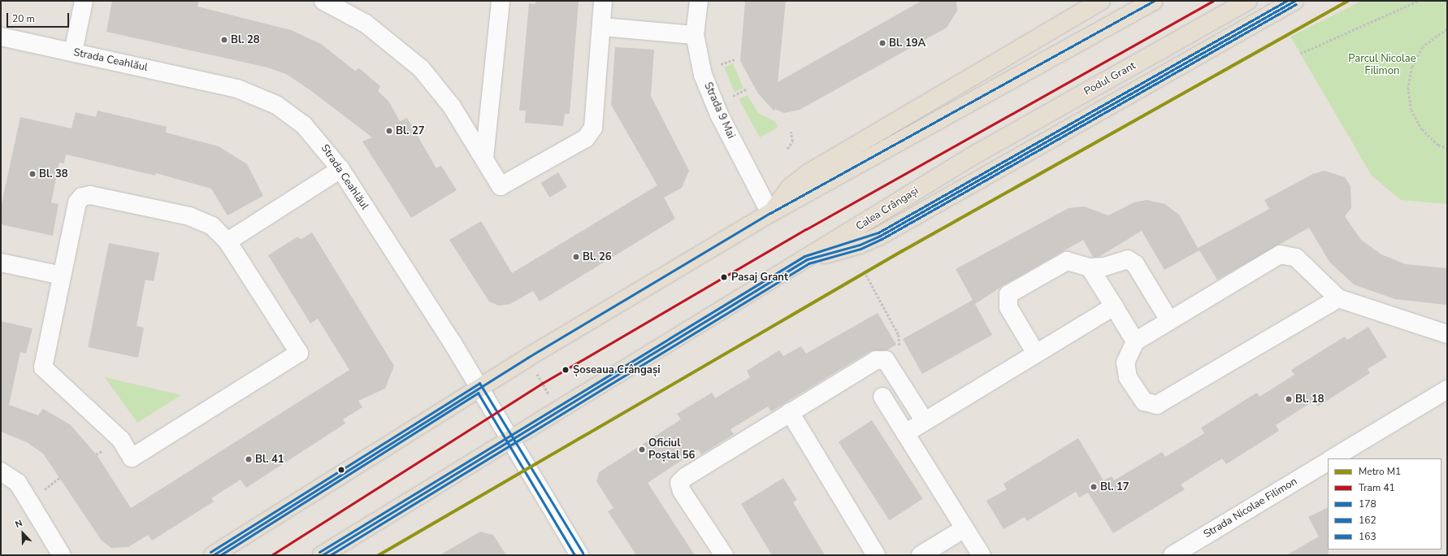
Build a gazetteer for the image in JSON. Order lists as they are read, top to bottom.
{
  "streets": {
    "main road": ["Podul Grant", "Calea Crângași"],
    "street": ["Strada Ceahlăul", "Strada 9 Mai", "Strada Nicolae Filimon"]
  },
  "crossings": [
    ["Strada Ceahlăul", "Calea Crângași"],
    ["Podul Grant", "Calea Crângași"]
  ],
  "parks": ["Parcul Nicolae Filimon"],
  "places": [
    "Bl. 28",
    "Bl. 19A",
    "Bl. 27",
    "Bl. 38",
    "Bl. 26",
    "Pasaj Grant",
    "Șoseaua Crângași",
    "Bl. 18",
    "Oficiul Poștal 56",
    "Bl. 41",
    "Bl. 17"
  ],
  "lines": [
    "metro line M1",
    "tram line 41",
    "transit line 178",
    "transit line 163",
    "transit line 162"
  ],
  "legend": [
    "Metro M1",
    "Tram 41",
    "178",
    "162",
    "163"
  ],
  "scale_bar": "20 m",
  "north": "top left"
}
